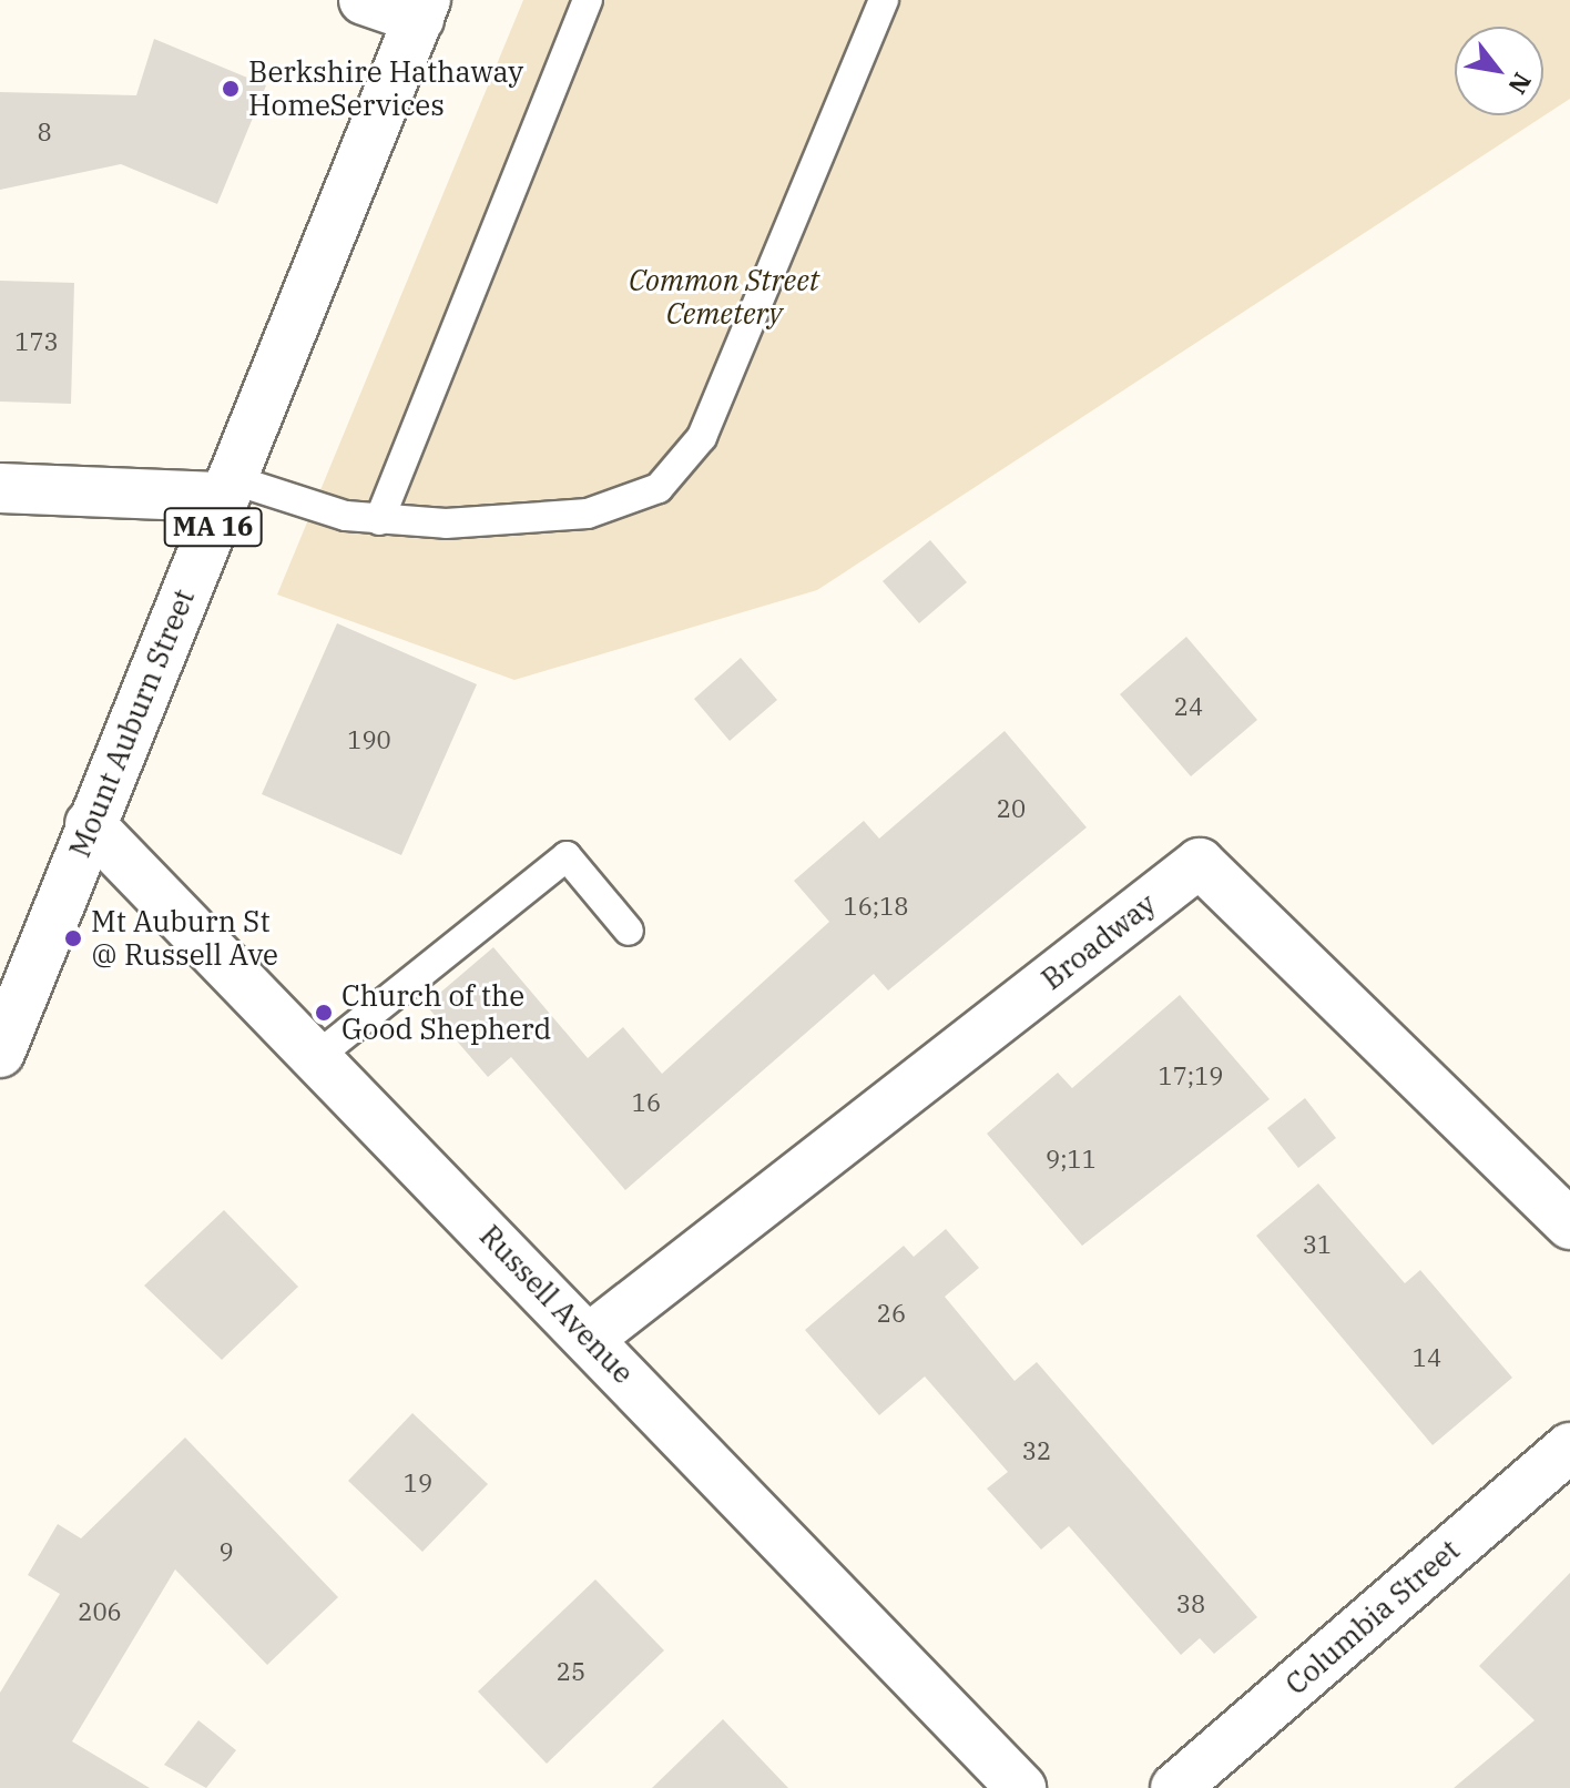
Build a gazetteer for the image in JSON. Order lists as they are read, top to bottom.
{
  "streets": {
    "street": [
      "MA 16",
      "Mount Auburn Street",
      "Broadway",
      "Russell Avenue",
      "Columbia Street"
    ]
  },
  "crossings": [
    ["Mount Auburn Street", "Russell Avenue"],
    ["Broadway", "Russell Avenue"]
  ],
  "parks": ["Common Street Cemetery"],
  "places": ["Berkshire Hathaway HomeServices", "Mt Auburn St @ Russell Ave", "Church of the Good Shepherd"],
  "house_numbers": [
    "8",
    "173",
    "24",
    "190",
    "20",
    "16;18",
    "17;19",
    "16",
    "9;11",
    "31",
    "26",
    "14",
    "32",
    "19",
    "9",
    "38",
    "206",
    "25"
  ],
  "north": "bottom right"
}
